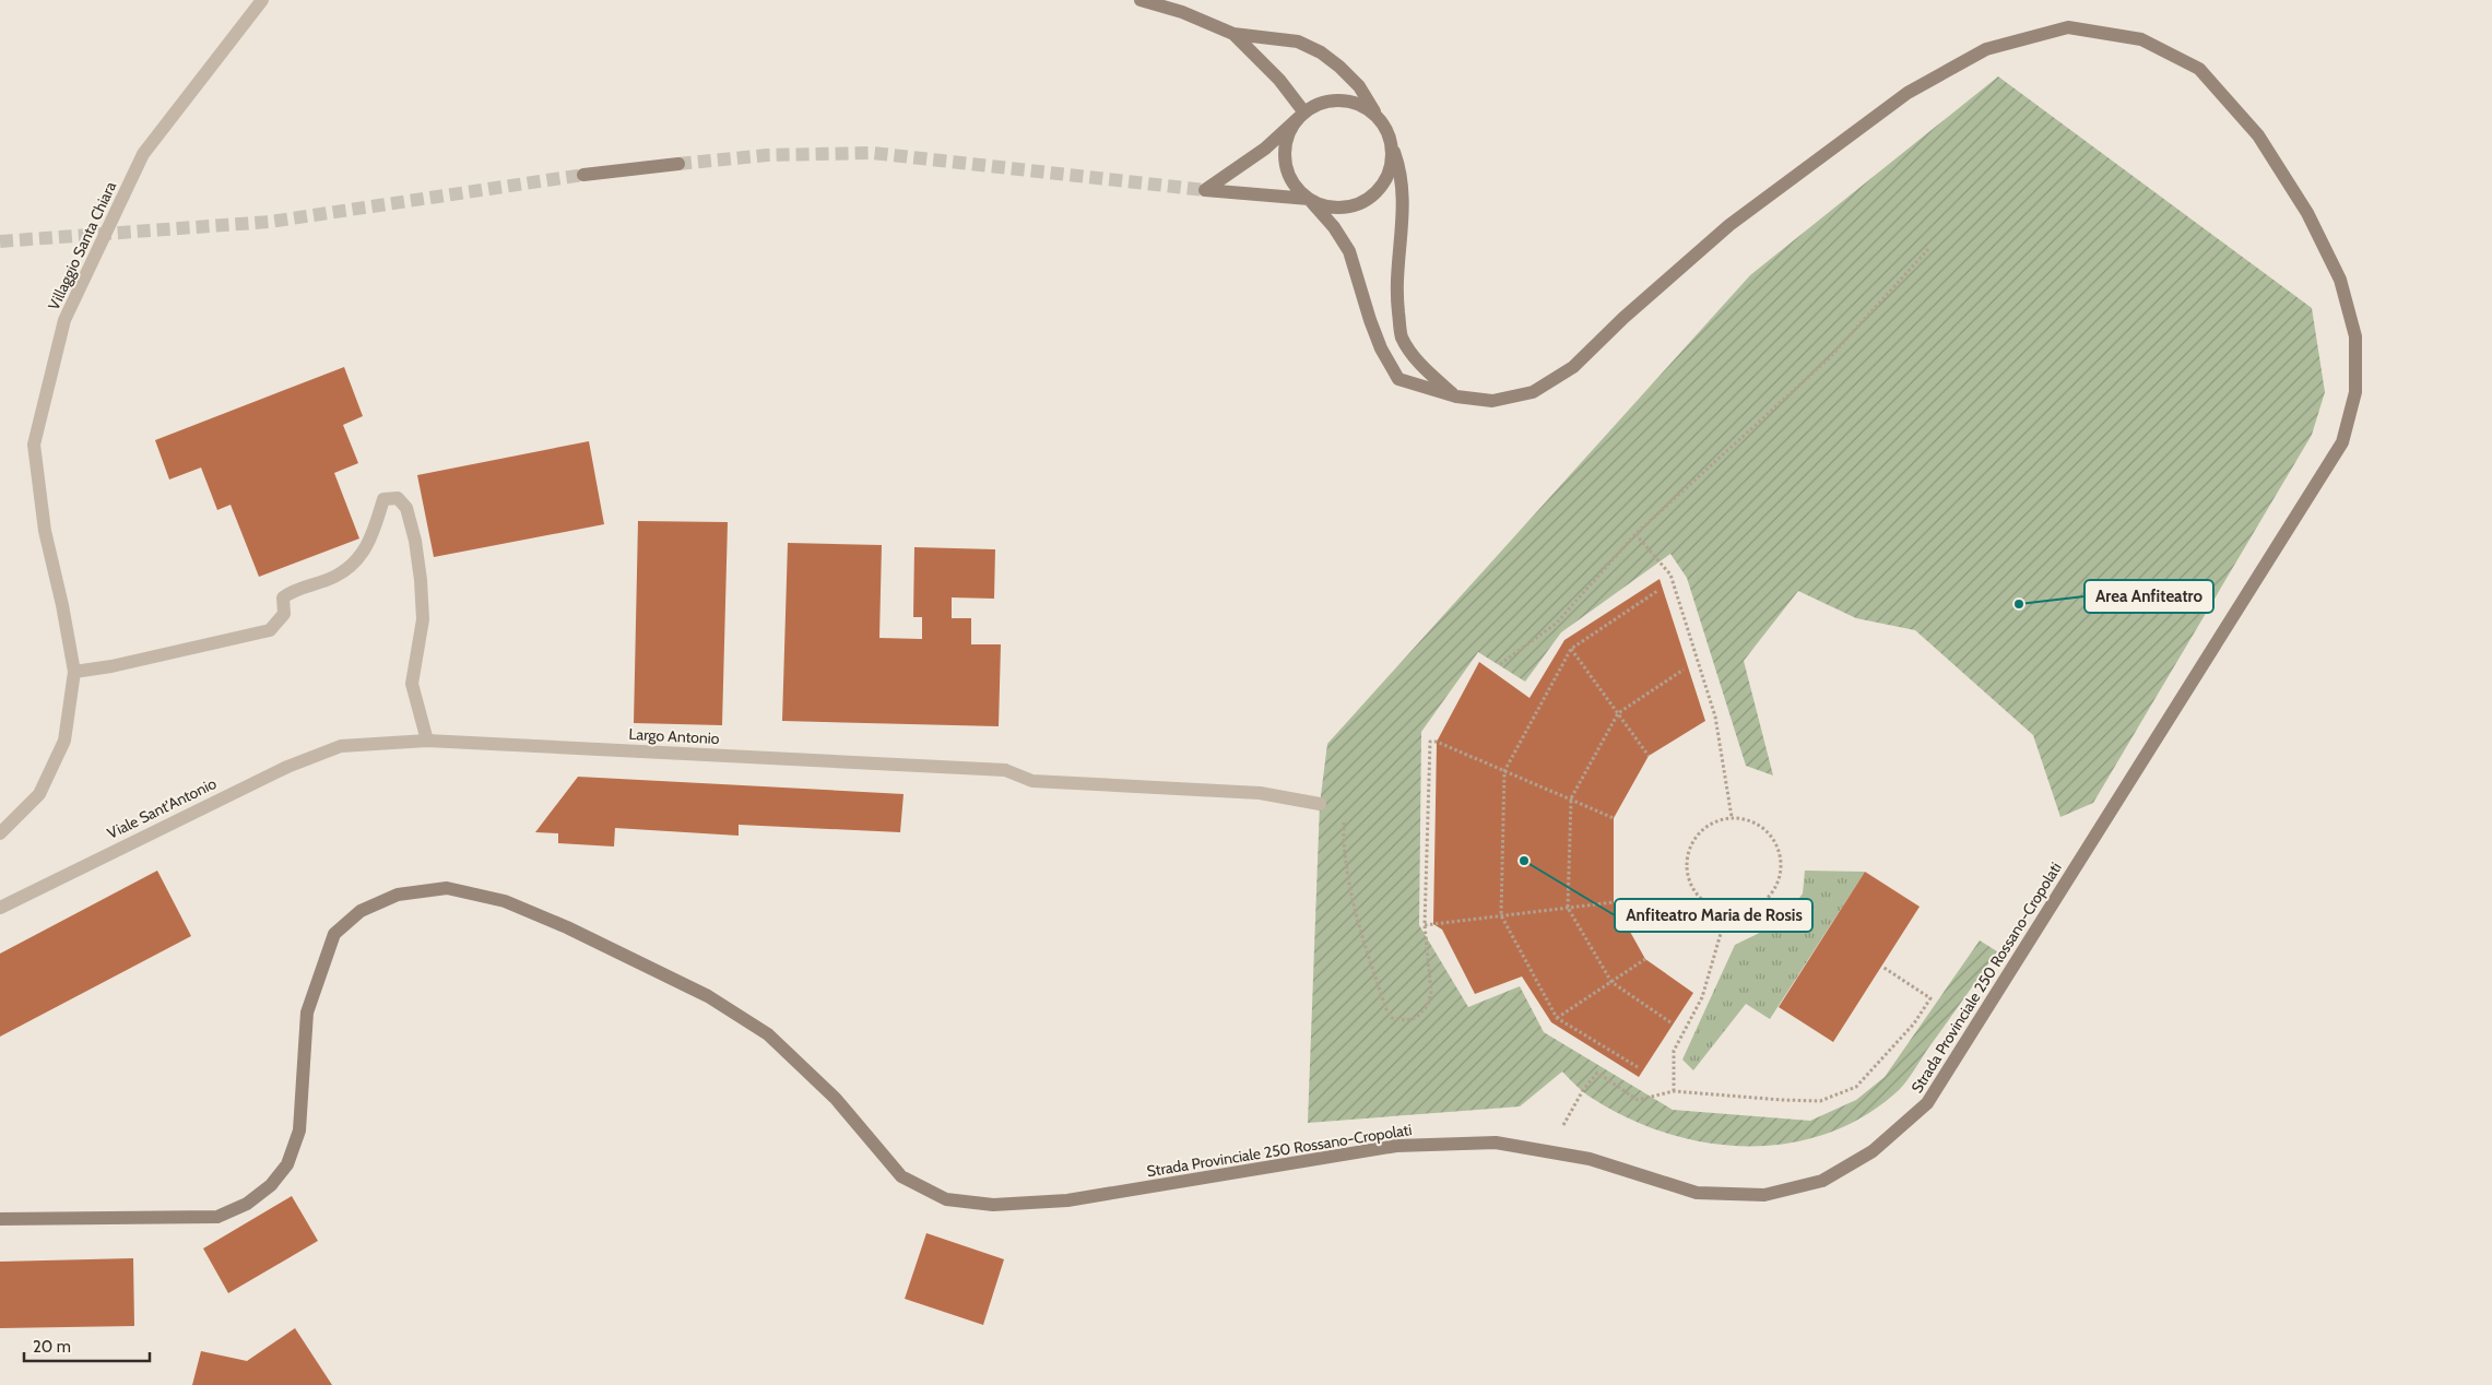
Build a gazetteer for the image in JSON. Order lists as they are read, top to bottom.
{
  "streets": {
    "main road": ["Strada Provinciale 250 Rossano-Cropolati"],
    "street": ["Villaggio Santa Chiara", "Largo Antonio", "Viale Sant'Antonio"]
  },
  "crossings": [
    ["Largo Antonio", "Viale Sant'Antonio"]
  ],
  "places": ["Area Anfiteatro", "Anfiteatro Maria de Rosis"],
  "scale_bar": "20 m"
}
